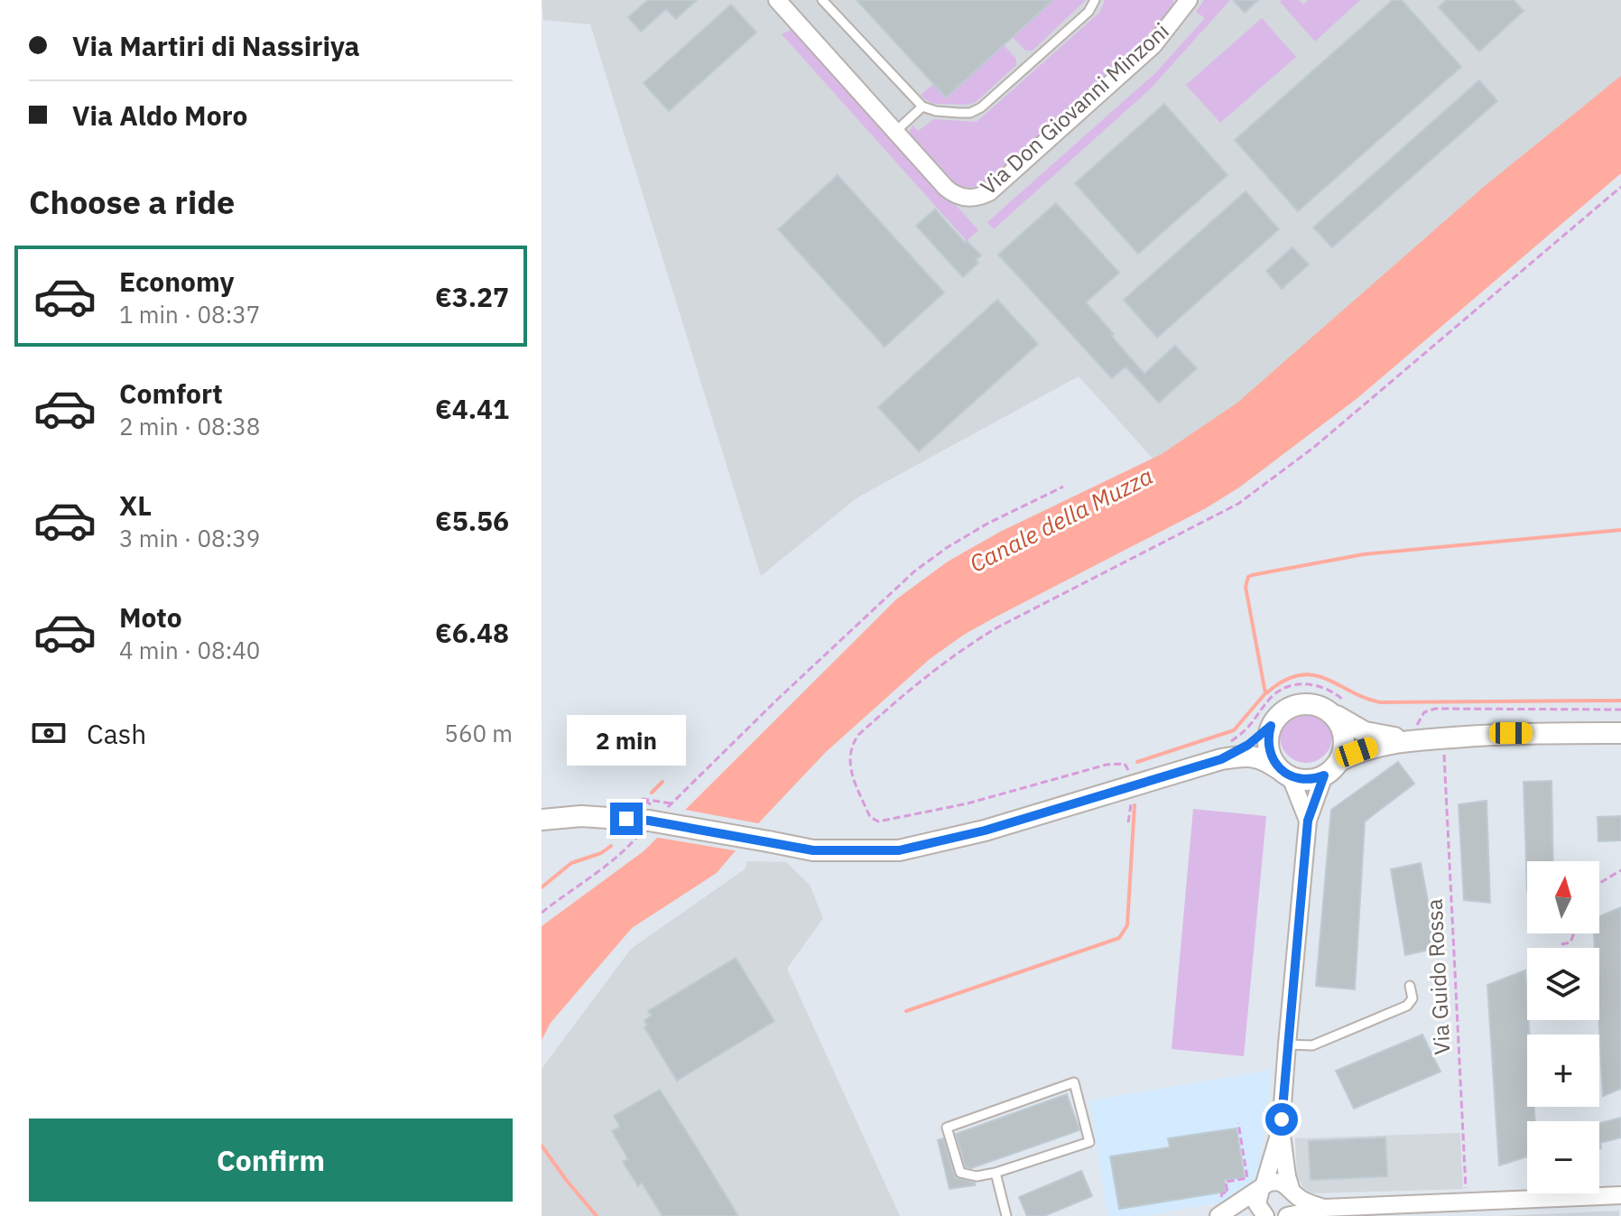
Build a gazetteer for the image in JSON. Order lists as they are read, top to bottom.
{
  "streets": {
    "street": ["Via Don Giovanni Minzoni"],
    "path": ["Via Guido Rossa"]
  },
  "water": ["Canale della Muzza"],
  "north": "top",
  "page": {
    "banner": ["Via Martiri di Nassiriya", "Via Aldo Moro"],
    "heading": "Choose a ride",
    "list": [
      {
        "name": "Economy",
        "note": "1 min · 08:37",
        "value": "€3.27"
      },
      {
        "name": "Comfort",
        "note": "2 min · 08:38",
        "value": "€4.41"
      },
      {
        "name": "XL",
        "note": "3 min · 08:39",
        "value": "€5.56"
      },
      {
        "name": "Moto",
        "note": "4 min · 08:40",
        "value": "€6.48"
      }
    ],
    "pay": ["Cash", "560 m"],
    "bubble": "2 min",
    "map_buttons": ["+", "−"],
    "buttons": "Confirm"
  }
}
